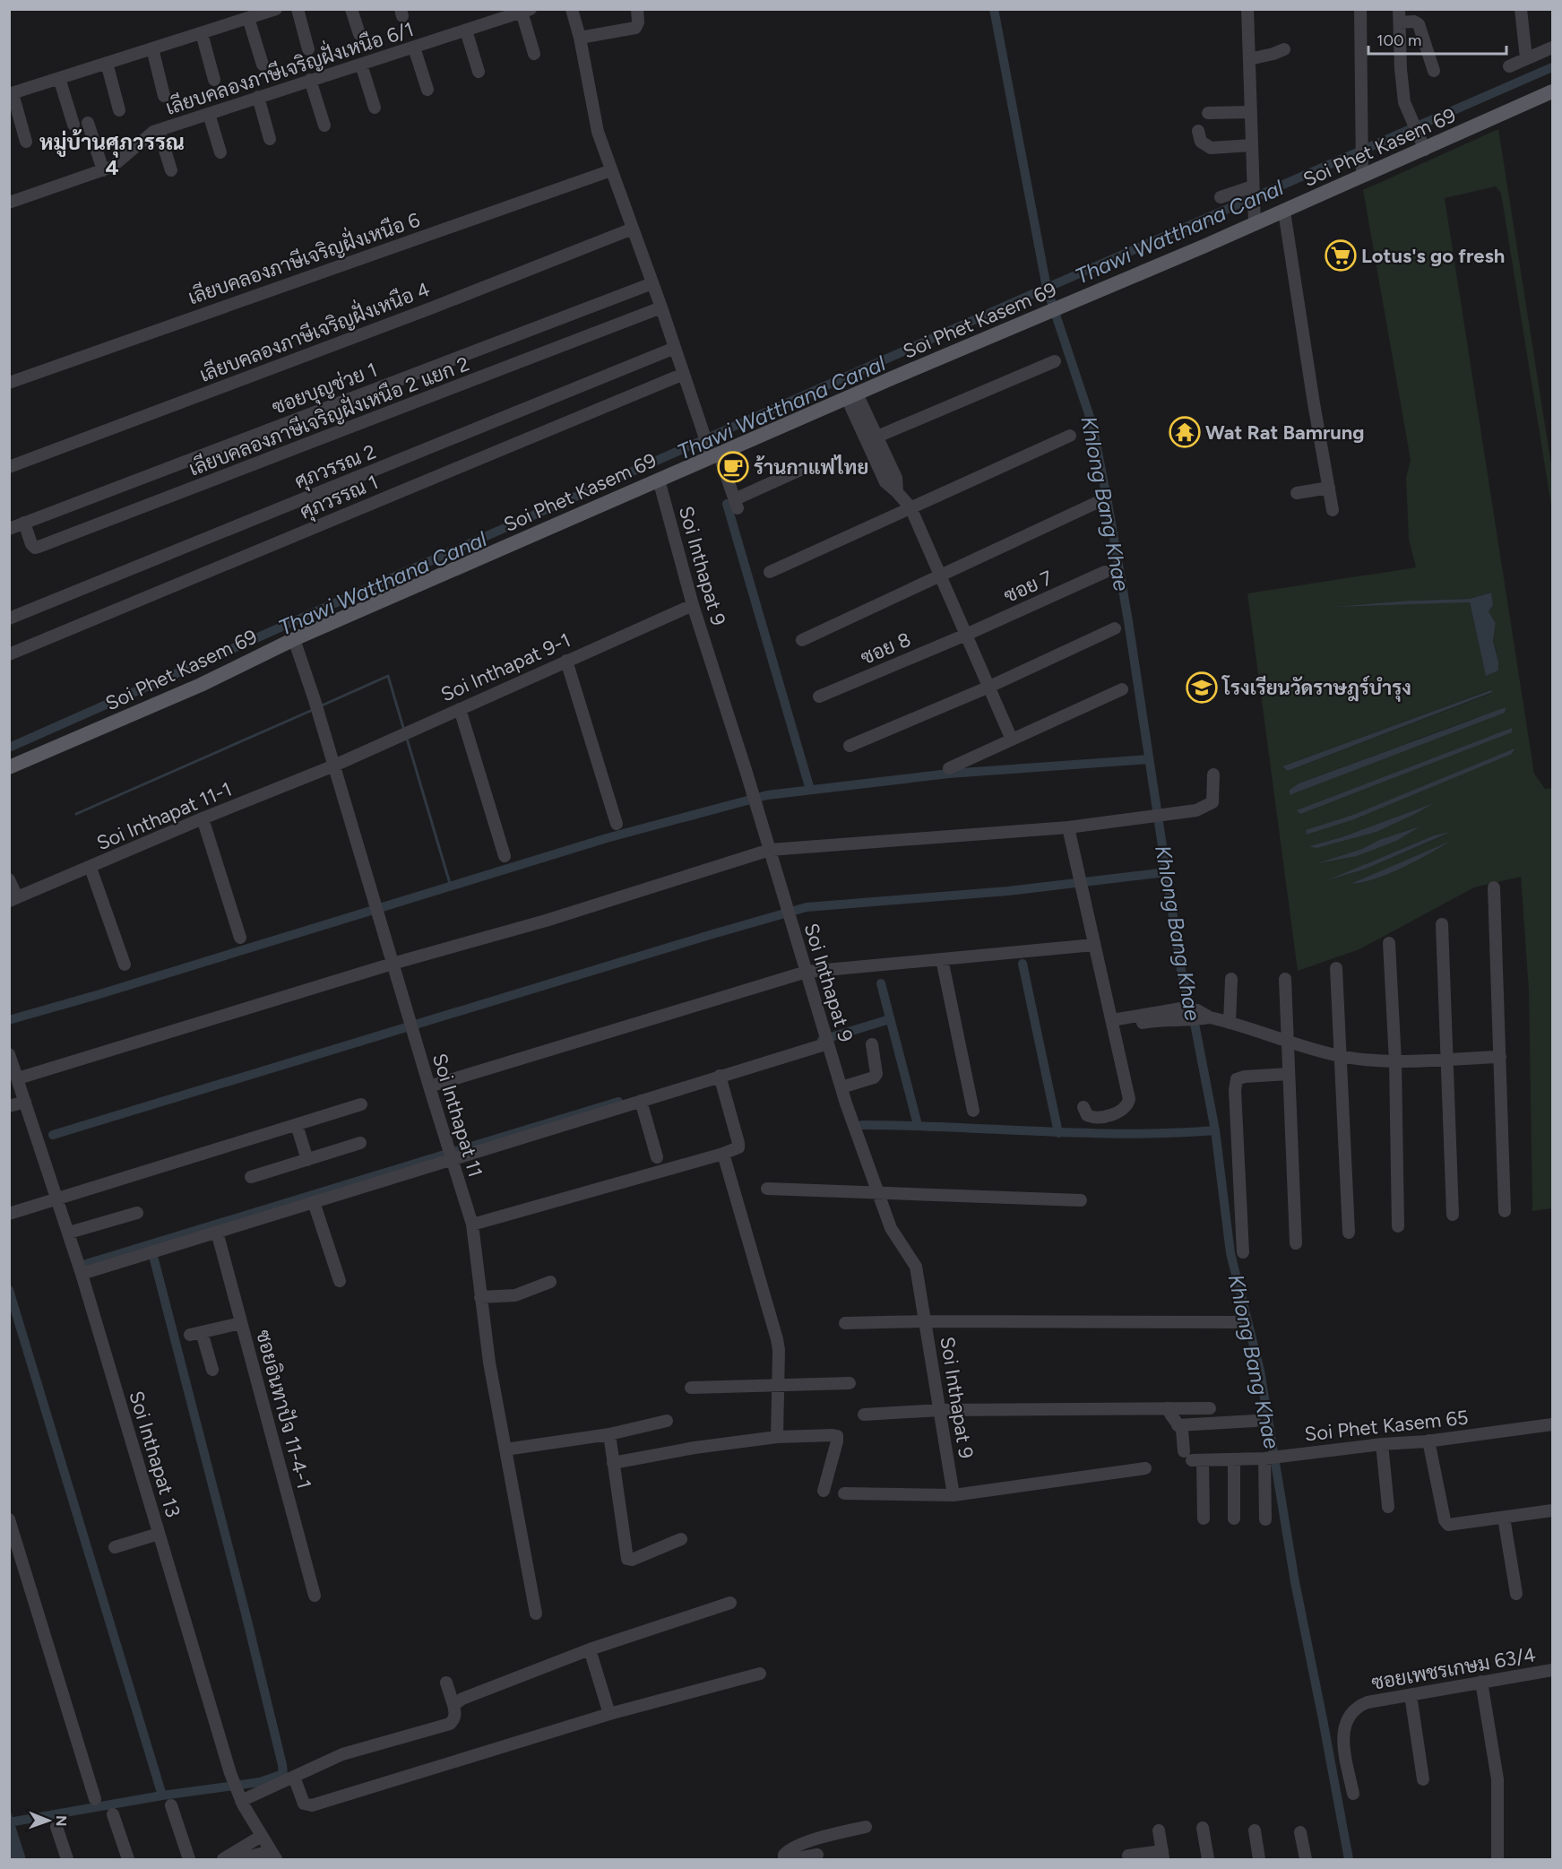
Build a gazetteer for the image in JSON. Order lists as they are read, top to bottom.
{
  "streets": {
    "main road": ["Soi Phet Kasem 69"],
    "street": [
      "เลียบคลองภาษีเจริญฝั่งเหนือ 6/1",
      "เลียบคลองภาษีเจริญฝั่งเหนือ 6",
      "เลียบคลองภาษีเจริญฝั่งเหนือ 4",
      "ซอยบุญช่วย 1",
      "เลียบคลองภาษีเจริญฝั่งเหนือ 2 แยก 2",
      "ศุภวรรณ 2",
      "ศุภวรรณ 1",
      "Soi Inthapat 9",
      "ซอย 7",
      "ซอย 8",
      "Soi Inthapat 9-1",
      "Soi Inthapat 11-1",
      "Soi Inthapat 11",
      "ซอยอินทาปัจ 11-4-1",
      "Soi Phet Kasem 65",
      "Soi Inthapat 13",
      "ซอยเพชรเกษม 63/4"
    ]
  },
  "crossings": [
    ["Soi Phet Kasem 69", "Soi Inthapat 9"],
    ["Soi Phet Kasem 69", "Soi Inthapat 11"],
    ["ซอยบุญช่วย 1", "เลียบคลองภาษีเจริญฝั่งเหนือ 2 แยก 2"],
    ["Soi Inthapat 9", "Soi Inthapat 9-1"],
    ["ซอย 7", "ซอย 8"],
    ["Soi Inthapat 9-1", "Soi Inthapat 11-1"],
    ["Soi Inthapat 9-1", "Soi Inthapat 11"],
    ["Soi Inthapat 11-1", "Soi Inthapat 11"]
  ],
  "districts": ["หมู่บ้านศุภวรรณ 4"],
  "water": ["Thawi Watthana Canal", "Khlong Bang Khae"],
  "places": {
    "supermarket": ["Lotus's go fresh"],
    "temple": ["Wat Rat Bamrung"],
    "cafe": ["ร้านกาแฟไทย"],
    "school or university": ["โรงเรียนวัดราษฎร์บำรุง"]
  },
  "scale_bar": "100 m",
  "north": "right"
}
